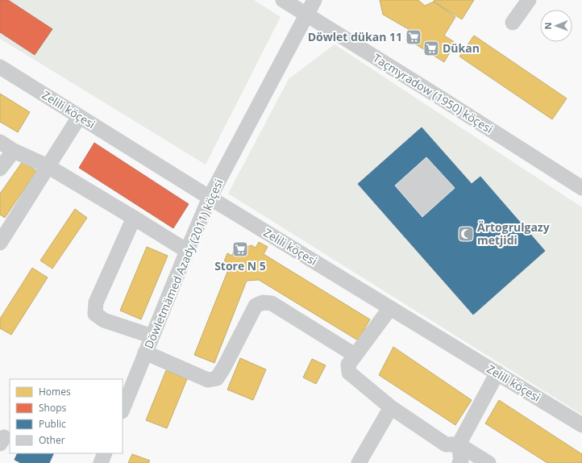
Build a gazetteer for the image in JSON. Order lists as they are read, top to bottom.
{
  "streets": {
    "street": ["Taçmyradow (1950) köçesi", "Zelili köçesi", "Döwletmämed Azady (2011) köçesi"]
  },
  "crossings": [
    ["Taçmyradow (1950) köçesi", "Döwletmämed Azady (2011) köçesi"],
    ["Zelili köçesi", "Döwletmämed Azady (2011) köçesi"]
  ],
  "places": {
    "supermarket": ["Döwlet dükan 11", "Dükan", "Store N 5"],
    "mosque": ["Ärtogrulgazy metjidi"]
  },
  "legend": [
    "Homes",
    "Shops",
    "Public",
    "Other"
  ],
  "north": "left"
}
